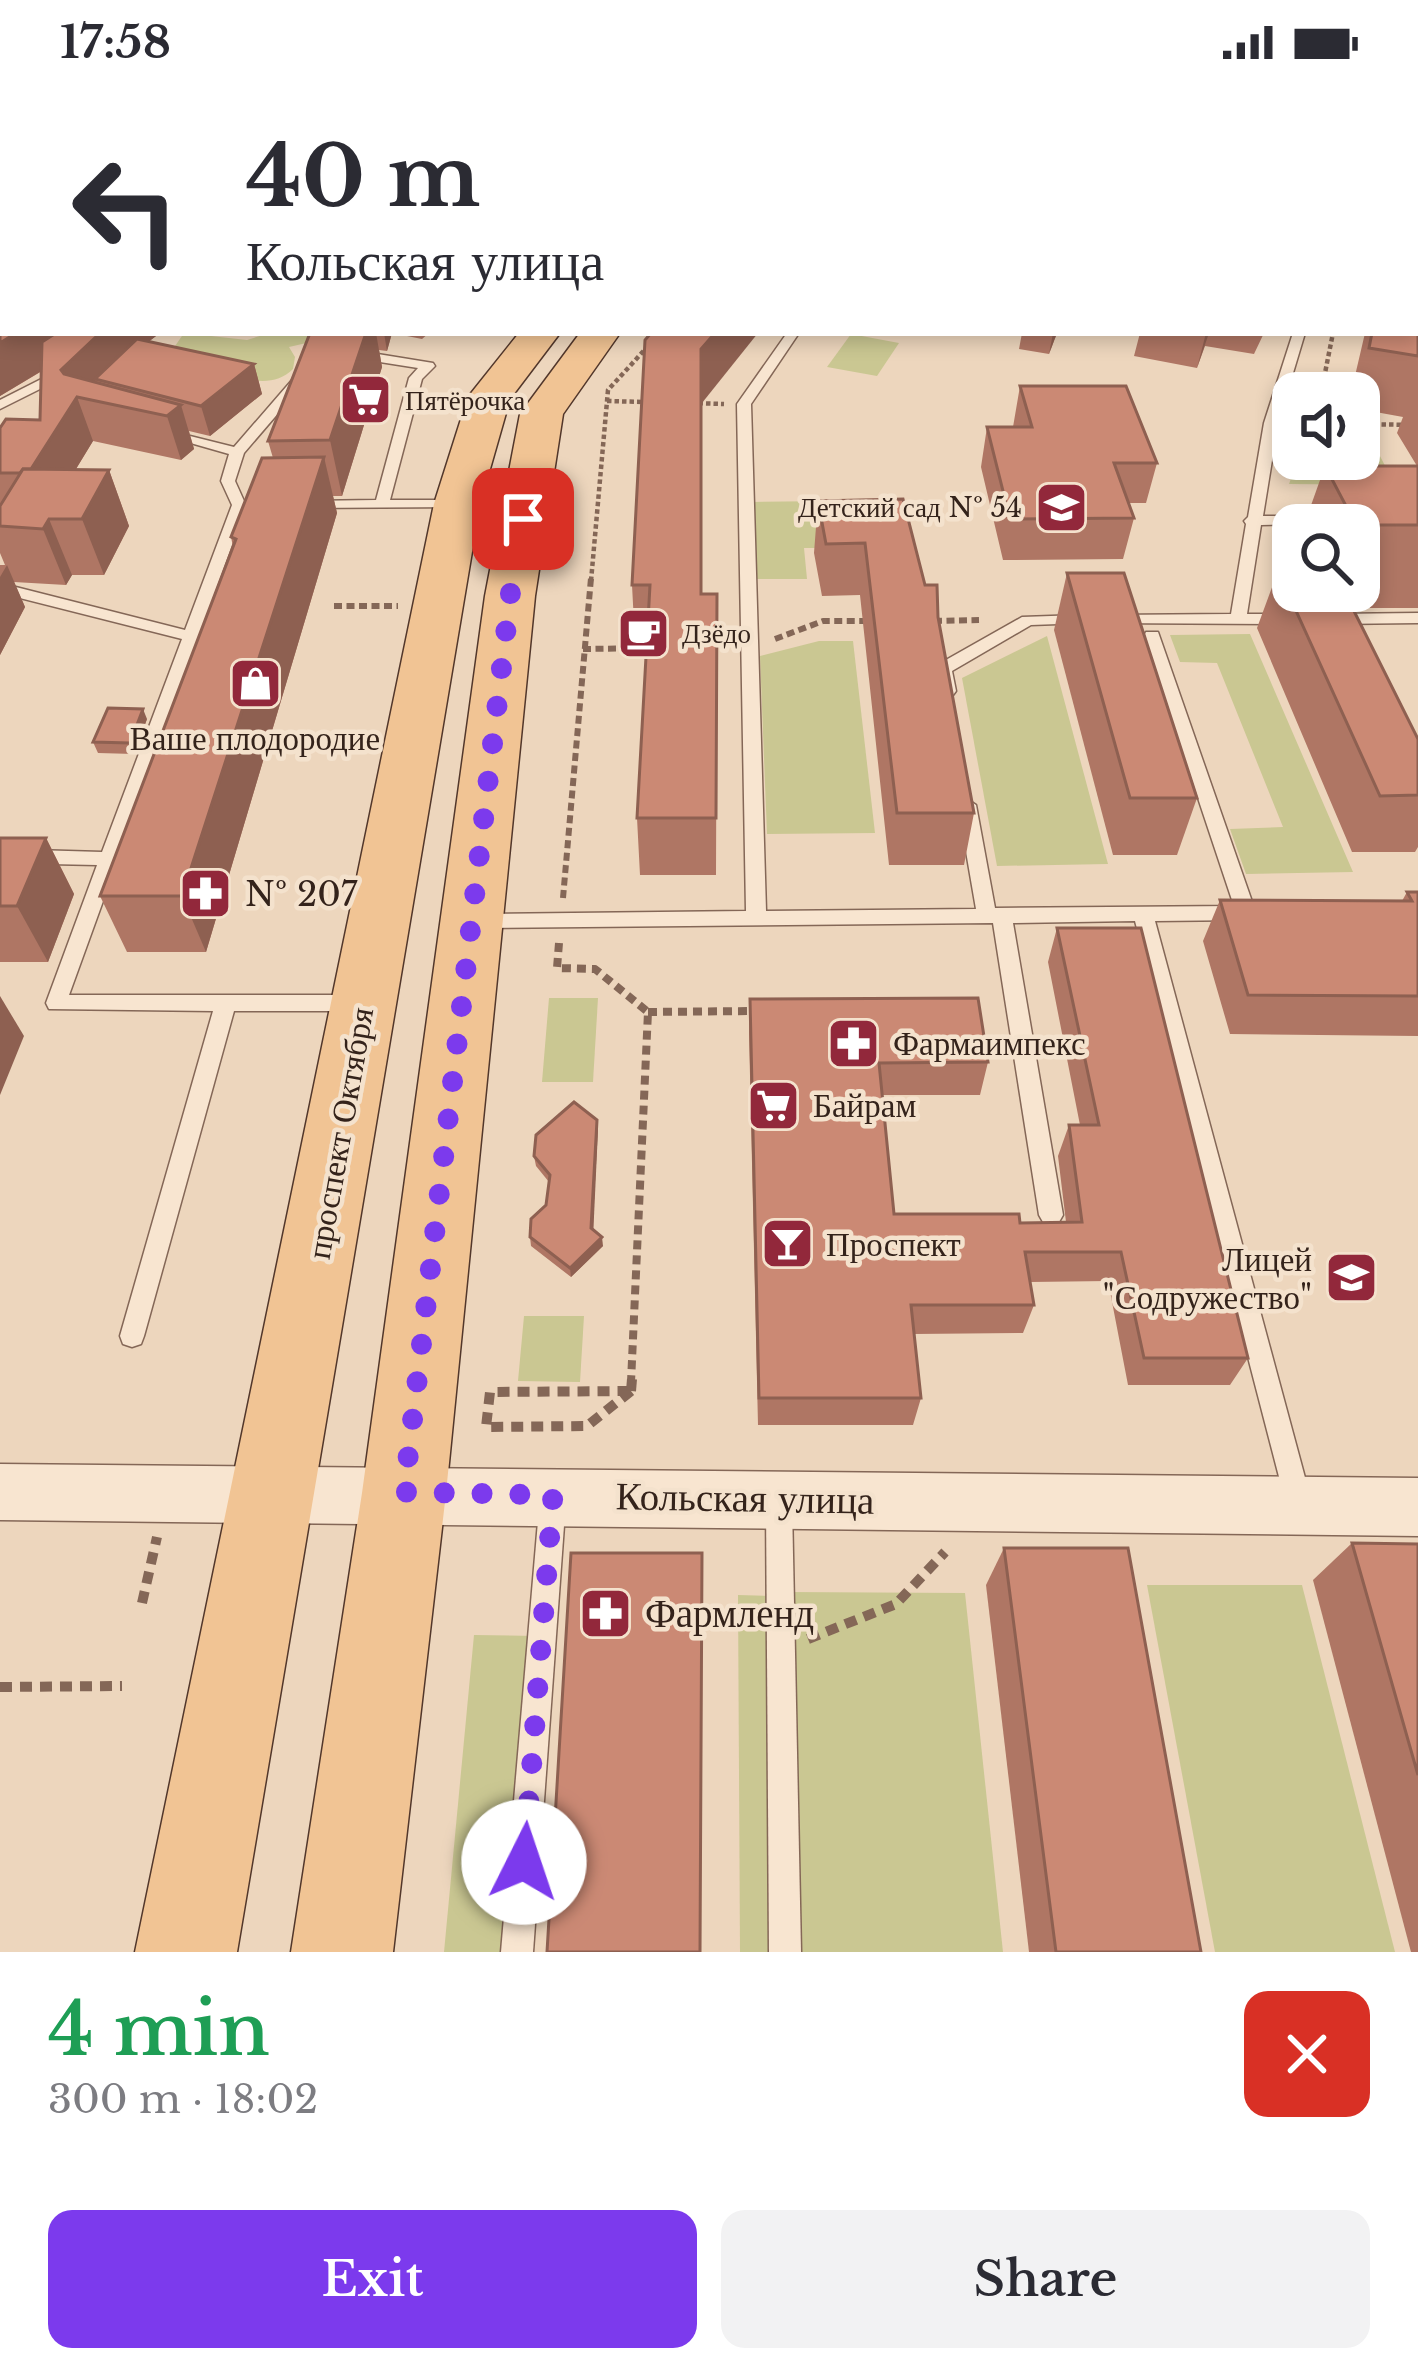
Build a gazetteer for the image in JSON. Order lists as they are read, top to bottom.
{
  "streets": {
    "main road": ["проспект Октября"],
    "street": ["Кольская улица"]
  },
  "crossings": [
    ["проспект Октября", "Кольская улица"]
  ],
  "places": {
    "supermarket": ["Пятёрочка", "Байрам"],
    "school or university": ["Детский сад № 54", "Лицей \"Содружество\""],
    "cafe": ["Дзёдо"],
    "shop": ["Ваше плодородие"],
    "pharmacy": ["№ 207", "Фармаимпекс", "Фармленд"],
    "bar": ["Проспект"]
  },
  "page": {
    "status": "17:58",
    "turn": ["40 m", "Кольская улица"],
    "heading": ["4 min", "300 m · 18:02"],
    "buttons": ["Exit", "Share"]
  }
}
